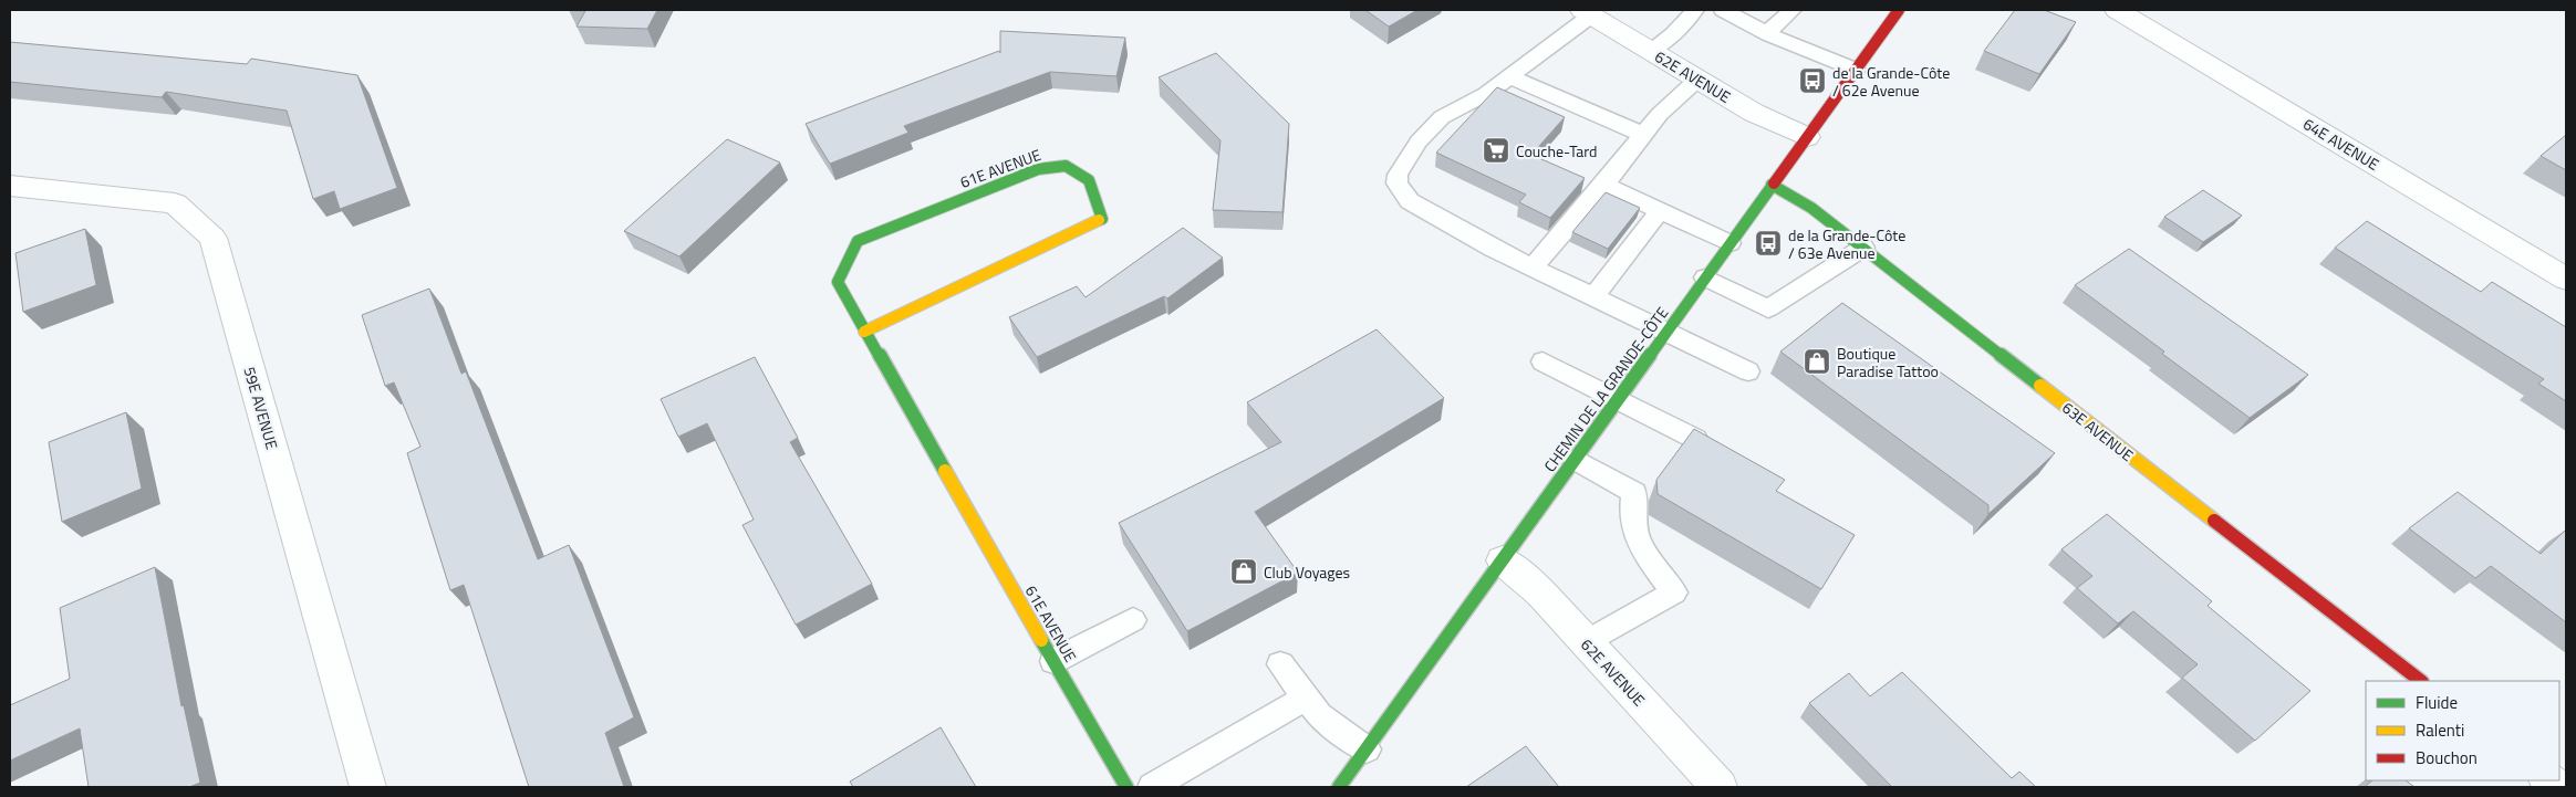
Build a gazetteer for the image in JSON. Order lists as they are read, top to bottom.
{
  "streets": {
    "street": [
      "62E AVENUE",
      "64E AVENUE",
      "61E AVENUE",
      "CHEMIN DE LA GRANDE-CÔTE",
      "59E AVENUE",
      "63E AVENUE"
    ]
  },
  "crossings": [
    ["62E AVENUE", "CHEMIN DE LA GRANDE-CÔTE"],
    ["CHEMIN DE LA GRANDE-CÔTE", "63E AVENUE"]
  ],
  "places": {
    "bus stop": ["de la Grande-Côte / 62e Avenue", "de la Grande-Côte / 63e Avenue"],
    "supermarket": ["Couche-Tard"],
    "shop": ["Boutique Paradise Tattoo", "Club Voyages"]
  },
  "legend": ["Fluide", "Ralenti", "Bouchon"]
}
